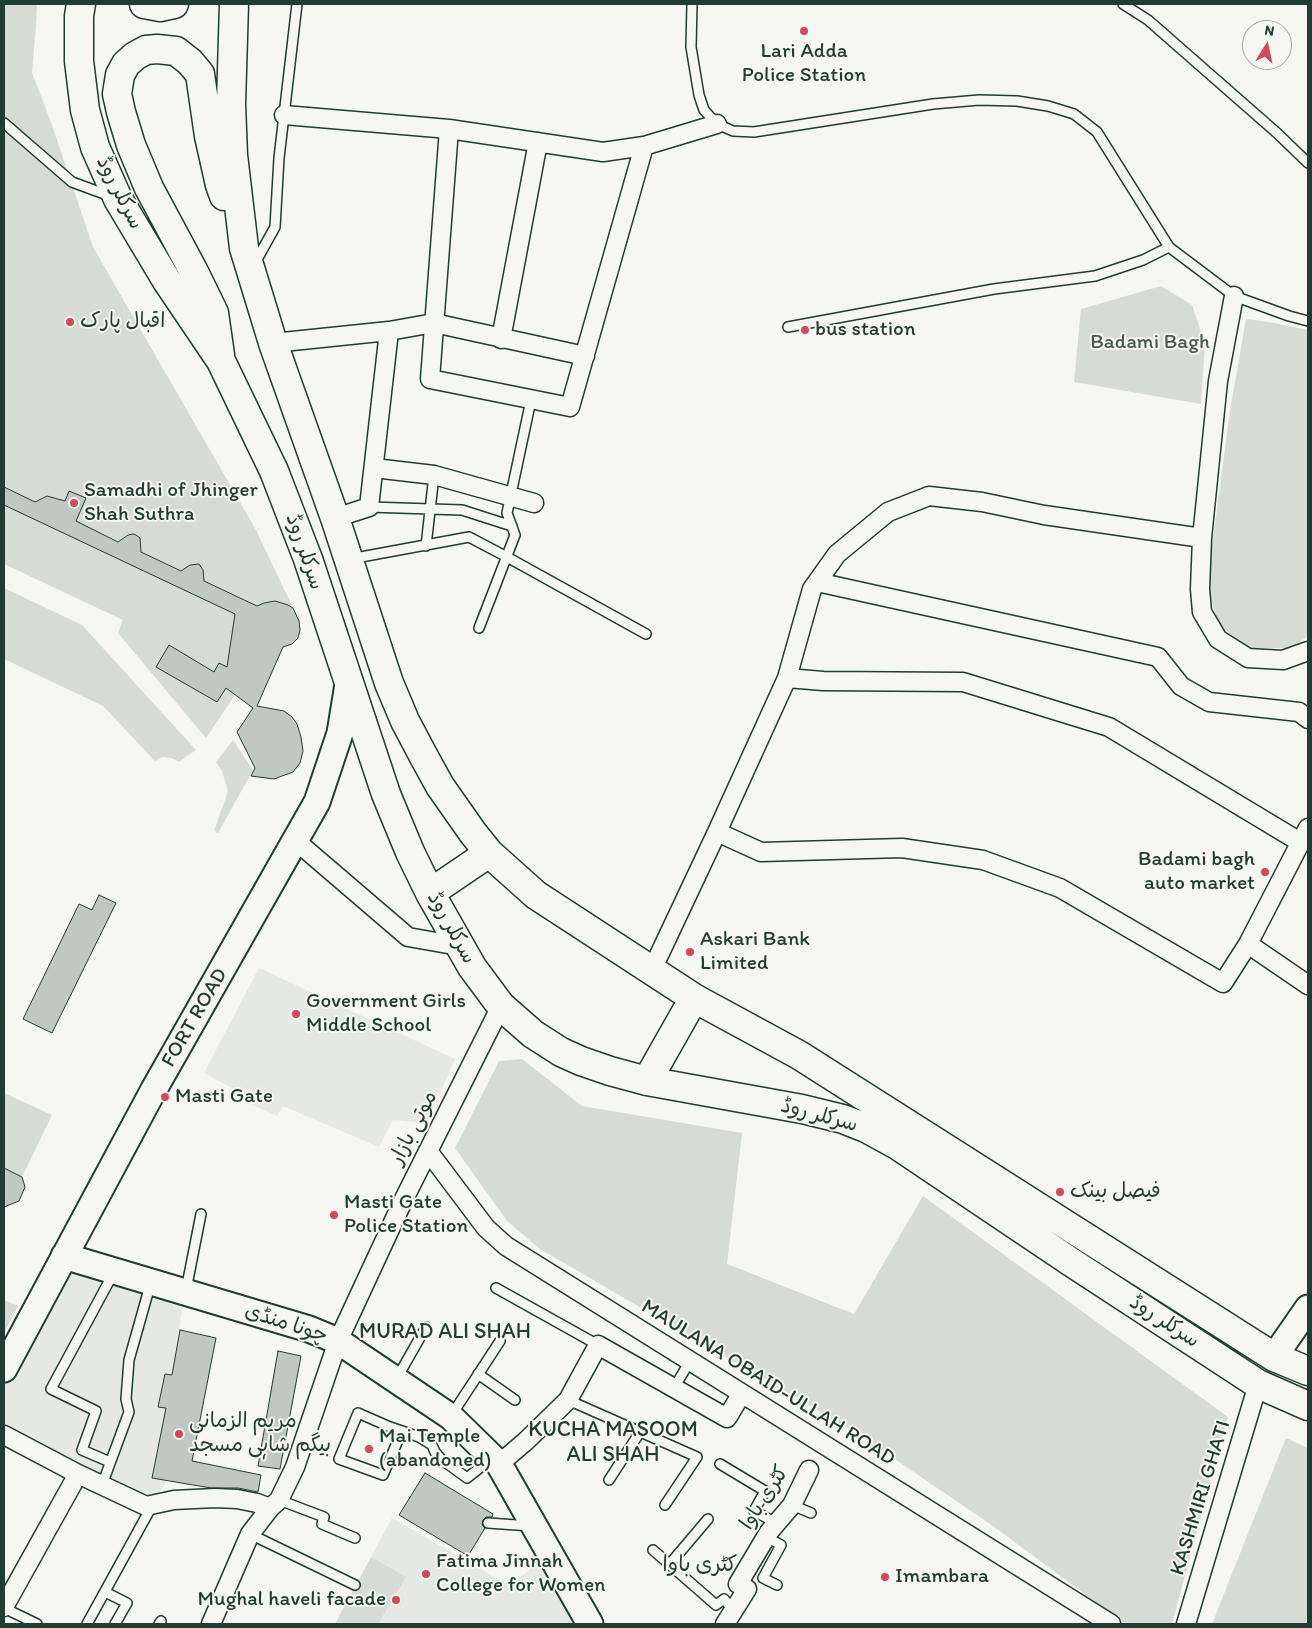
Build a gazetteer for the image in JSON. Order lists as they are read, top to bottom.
{
  "streets": {
    "main road": ["سرکلر روڈ"],
    "street": [
      "FORT ROAD",
      "موتی بازار",
      "چونا منڈی",
      "MAULANA OBAID-ULLAH ROAD",
      "کٹری باوا",
      "KASHMIRI GHATI"
    ]
  },
  "crossings": [
    ["سرکلر روڈ", "FORT ROAD"],
    ["سرکلر روڈ", "موتی بازار"],
    ["سرکلر روڈ", "KASHMIRI GHATI"],
    ["FORT ROAD", "چونا منڈی"],
    ["موتی بازار", "چونا منڈی"],
    ["موتی بازار", "MAULANA OBAID-ULLAH ROAD"]
  ],
  "districts": ["MURAD ALI SHAH", "KUCHA MASOOM ALI SHAH", "کٹری باوا"],
  "parks": ["Badami Bagh"],
  "places": [
    "Lari Adda Police Station",
    "اقبال پارک",
    "bus station",
    "Samadhi of Jhinger Shah Suthra",
    "Badami bagh auto market",
    "Askari Bank Limited",
    "Government Girls Middle School",
    "Masti Gate",
    "فیصل بینک",
    "Masti Gate Police Station",
    "مریم الزمانی بیگم شاہی مسجد",
    "Mai Temple (abandoned)",
    "Fatima Jinnah College for Women",
    "Imambara",
    "Mughal haveli facade"
  ],
  "north": "top"
}
